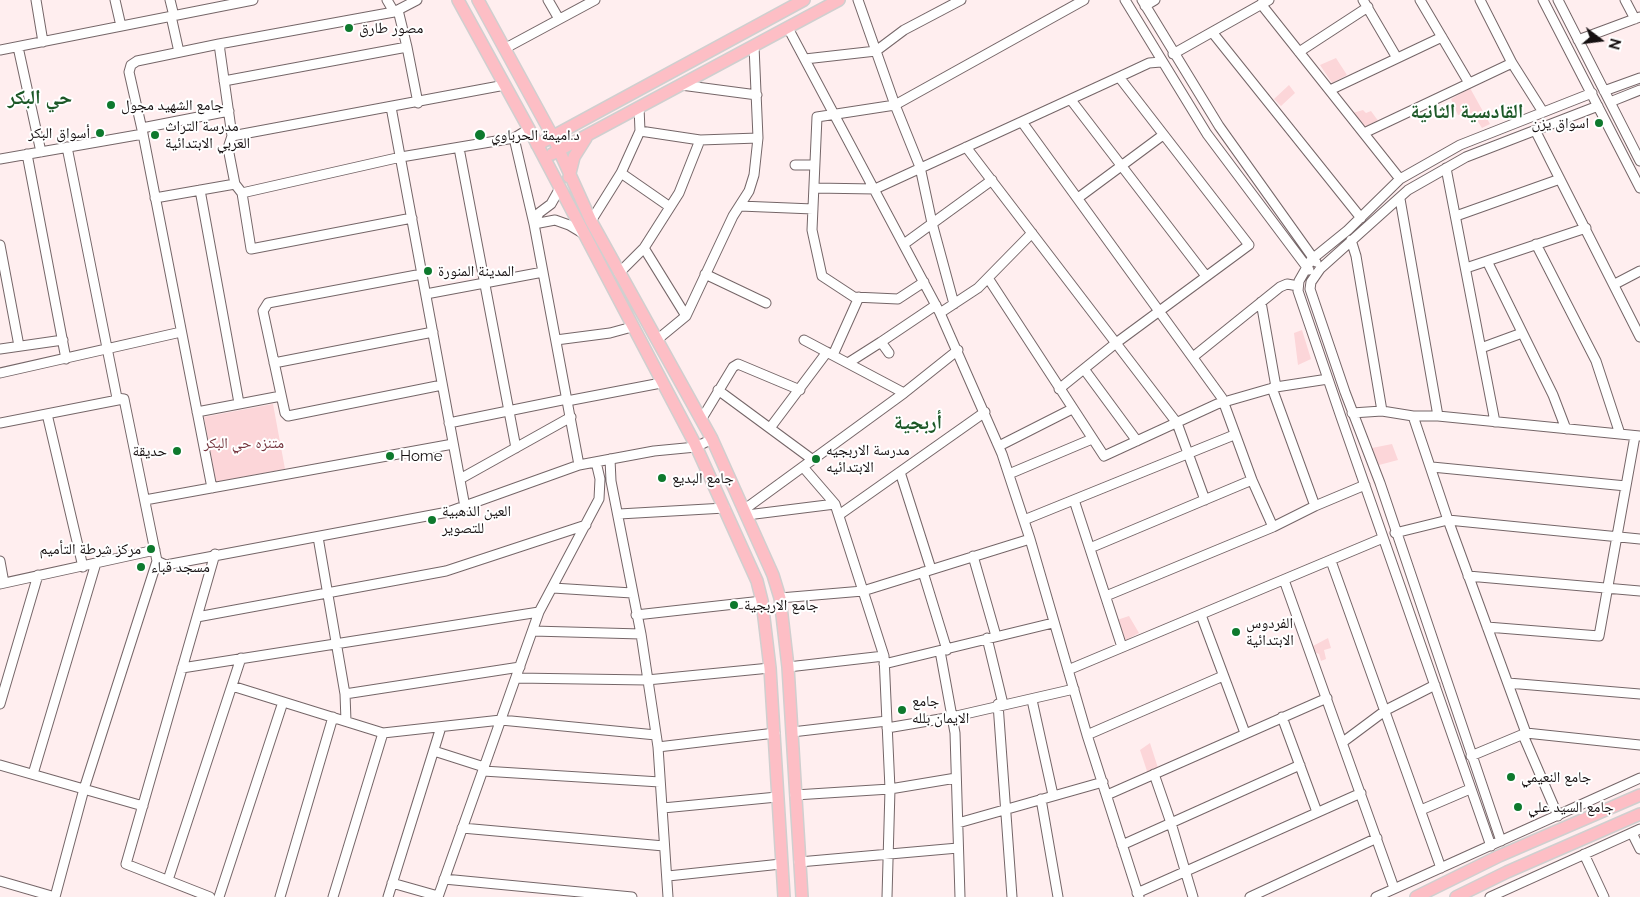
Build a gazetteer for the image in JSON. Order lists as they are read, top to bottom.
{
  "districts": ["حي البكر", "القادسية الثانية", "أربجية"],
  "parks": ["متنزه حي البكر"],
  "places": [
    "مصور طارق",
    "جامع الشهيد مجول",
    "اسواق يزن",
    "أسواق البكر",
    "مدرسة التراث العربي الابتدائية",
    "د.اميمة الحرباوي",
    "المدينة المنورة",
    "حديقة",
    "Home",
    "مدرسة الاربجيه الابتدائيه",
    "جامع البديع",
    "العين الذهبية للتصوير",
    "مركز شرطة التأميم",
    "مسجد قباء",
    "جامع الاربجية",
    "الفردوس الابتدائية",
    "جامع الايمان بلله",
    "جامع النعيمي",
    "جامع السيد علي"
  ],
  "north": "right"
}
